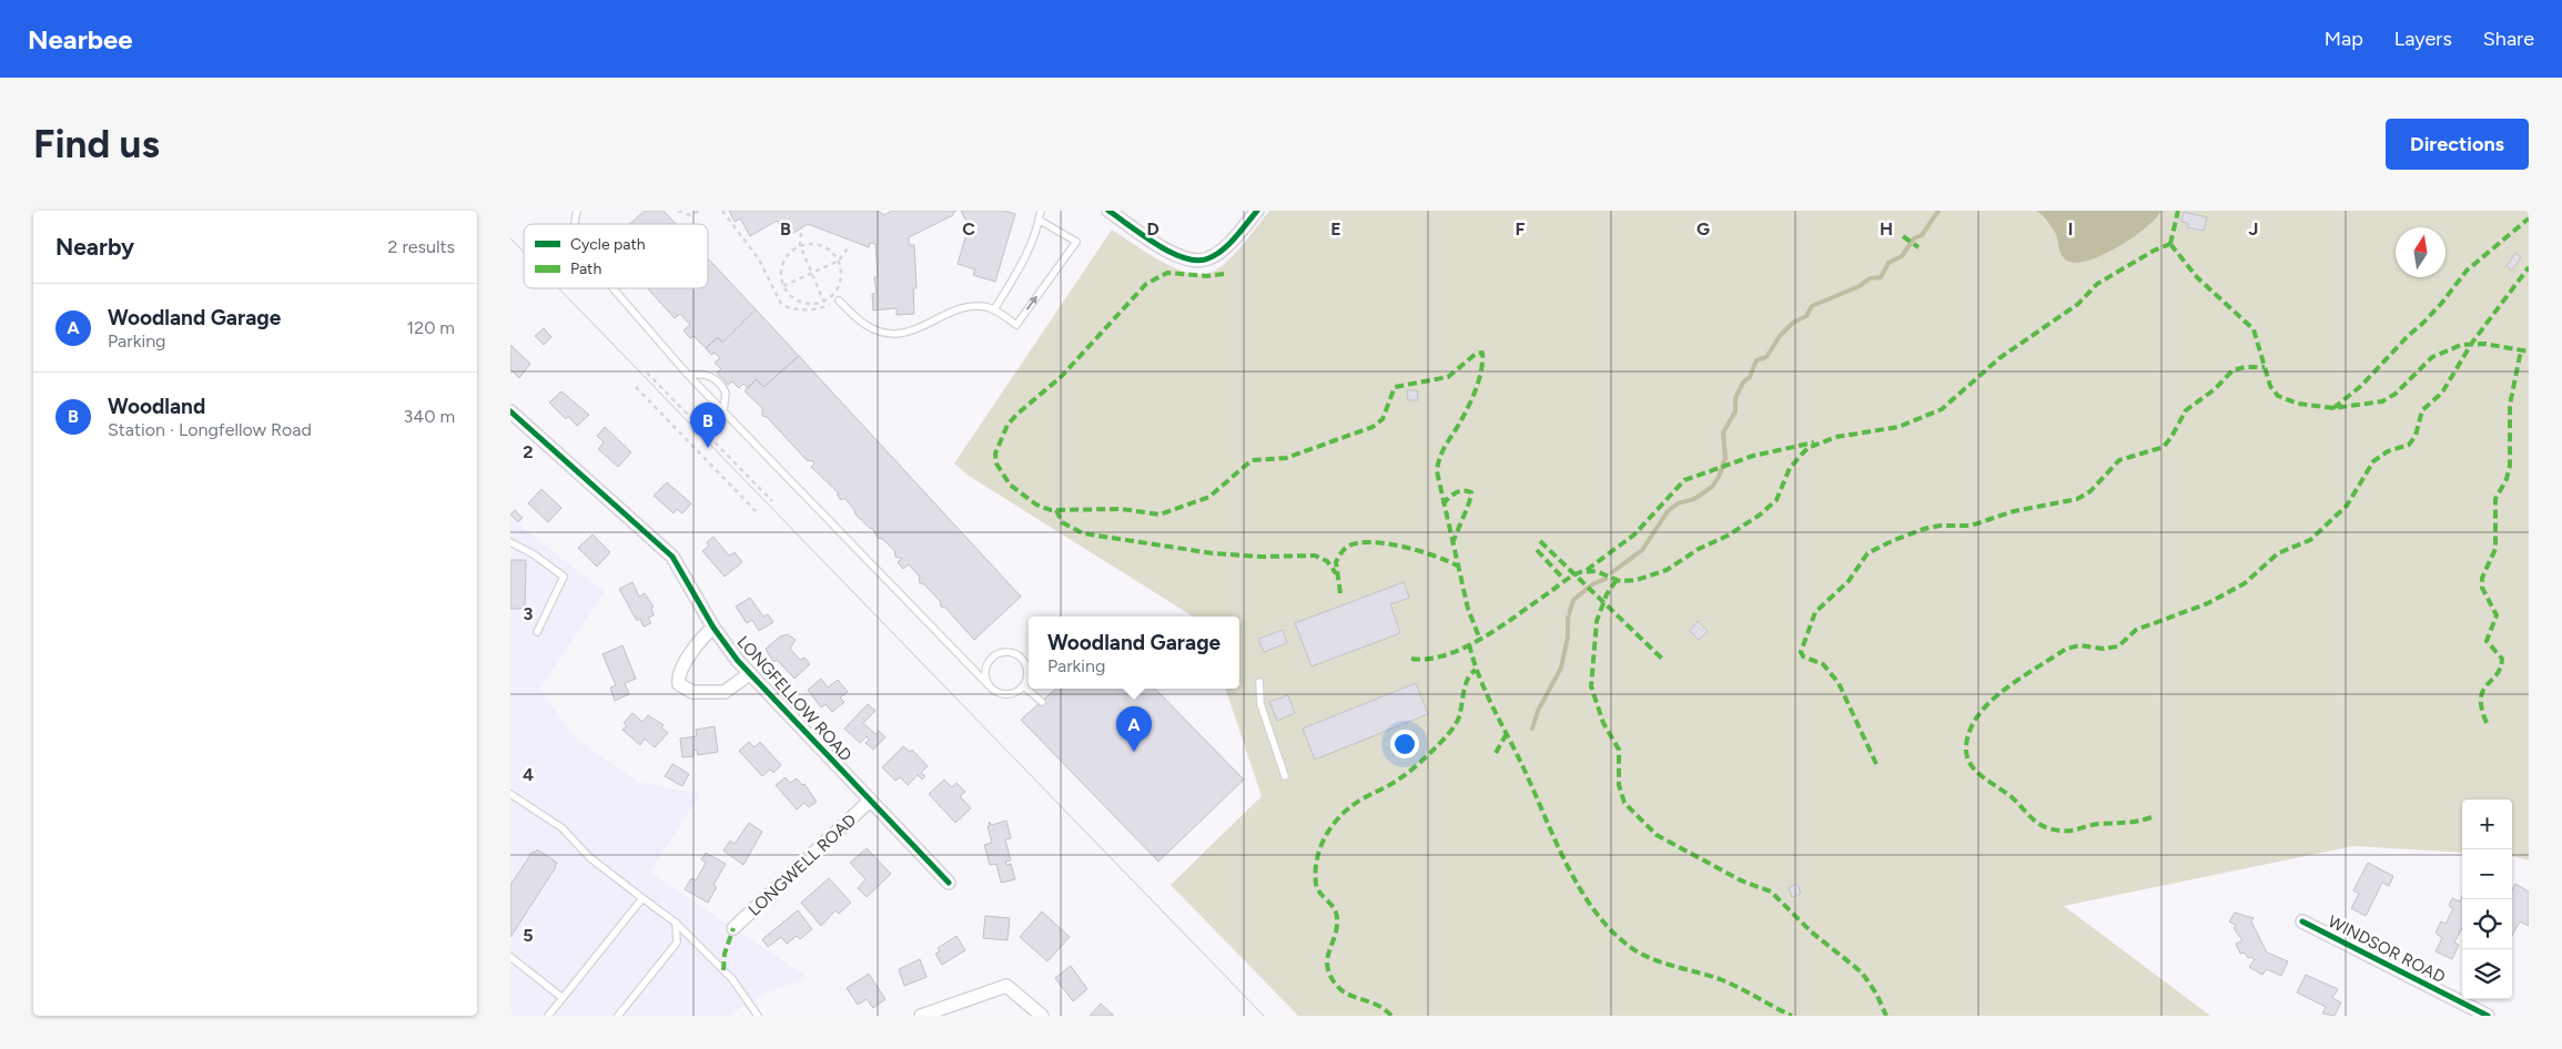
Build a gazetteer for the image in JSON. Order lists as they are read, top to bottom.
{
  "streets": {
    "street": ["LONGFELLOW ROAD", "LONGWELL ROAD", "WINDSOR ROAD"]
  },
  "crossings": [
    ["LONGFELLOW ROAD", "LONGWELL ROAD"]
  ],
  "legend": ["Cycle path", "Path"],
  "north": "top",
  "page": {
    "header": "Nearbee",
    "nav": ["Map", "Layers", "Share"],
    "buttons": "Directions",
    "title": "Find us",
    "heading": ["Nearby", "2 results"],
    "list": [
      {
        "mark": "A",
        "name": "Woodland Garage",
        "note": "Parking",
        "value": "120 m"
      },
      {
        "mark": "B",
        "name": "Woodland",
        "note": "Station · Longfellow Road",
        "value": "340 m"
      }
    ],
    "pins": ["B", "A"],
    "popup": ["Woodland Garage", "Parking"],
    "map_buttons": ["+", "−"]
  },
  "grid": {
    "columns": [
      "B",
      "C",
      "D",
      "E",
      "F",
      "G",
      "H",
      "I",
      "J"
    ],
    "rows": [
      "2",
      "3",
      "4",
      "5"
    ]
  }
}
